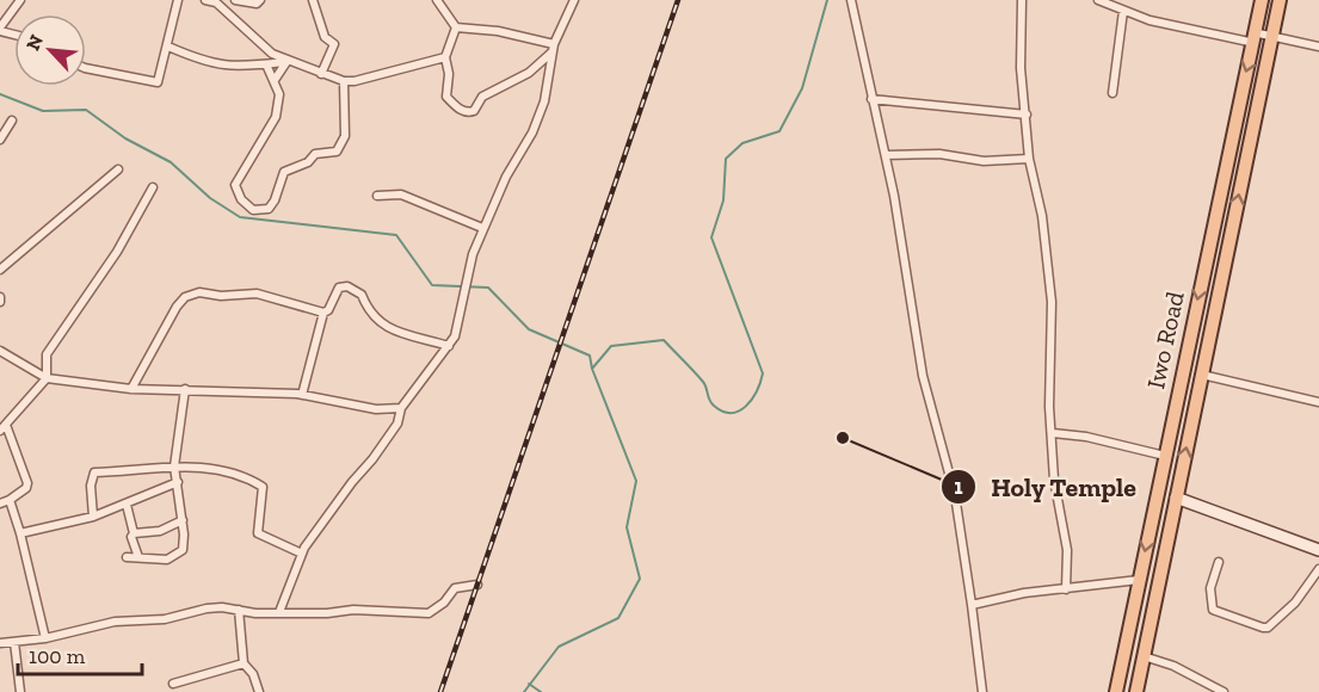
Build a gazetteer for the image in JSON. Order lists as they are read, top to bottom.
{
  "streets": {
    "main road": ["Iwo Road"]
  },
  "places": ["Holy Temple"],
  "scale_bar": "100 m",
  "north": "top left"
}
